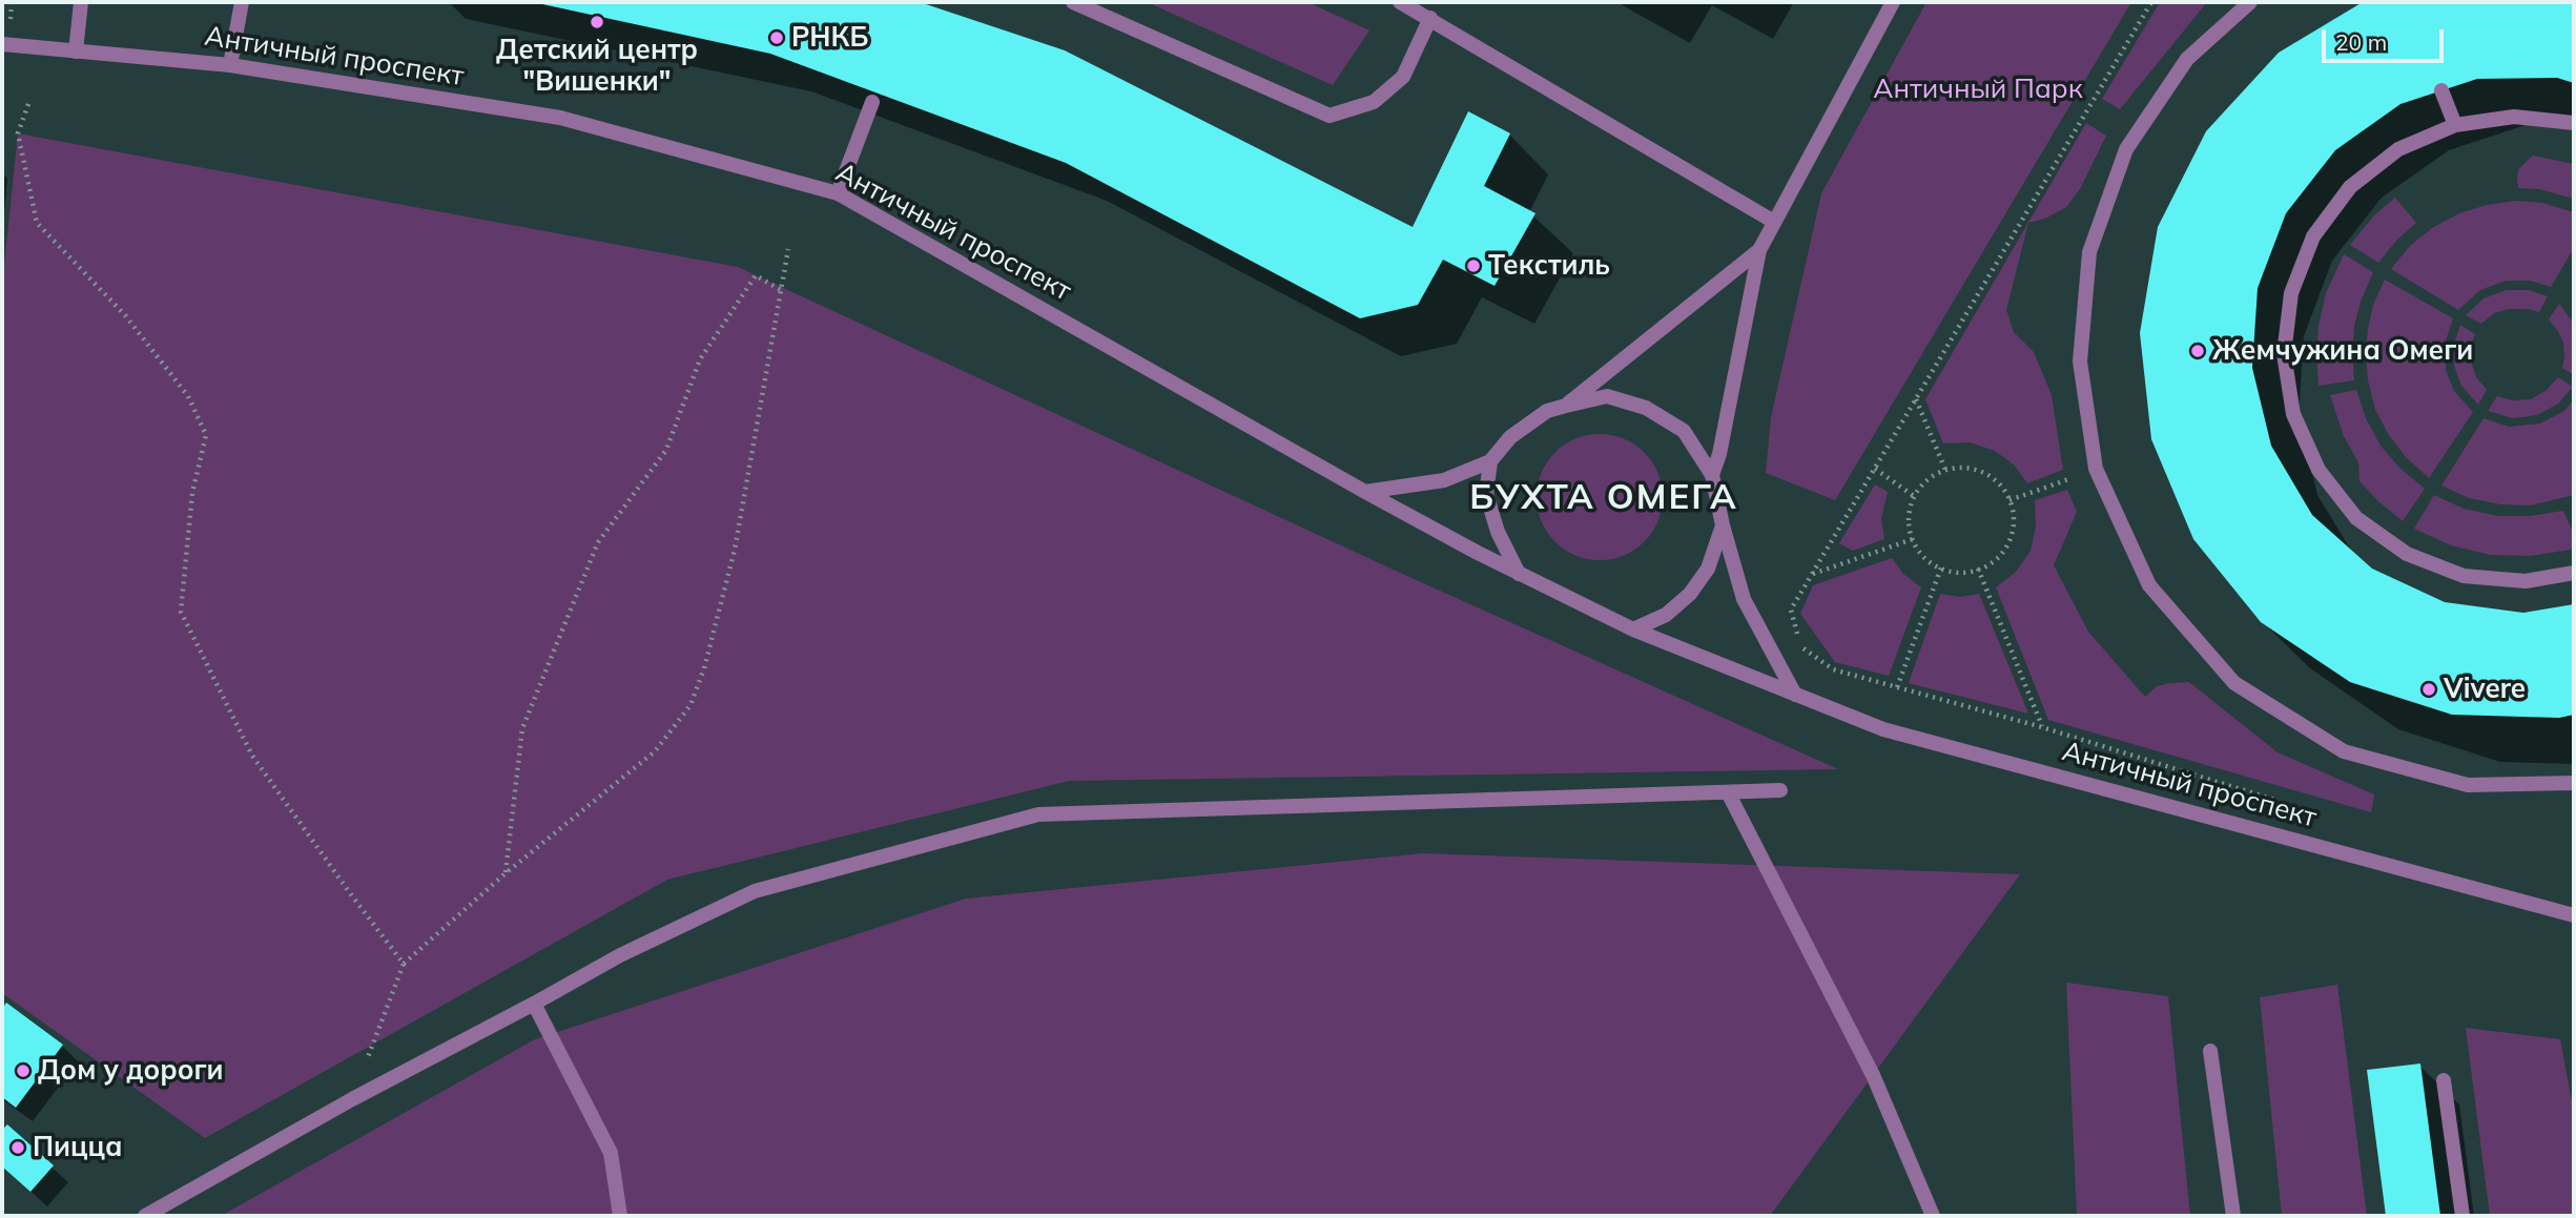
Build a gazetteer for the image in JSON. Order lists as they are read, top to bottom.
{
  "streets": {
    "street": ["Античный проспект"]
  },
  "districts": ["БУХТА ОМЕГА"],
  "parks": ["Античный Парк"],
  "places": [
    "Детский центр \"Вишенки\"",
    "РНКБ",
    "Текстиль",
    "Жемчужина Омеги",
    "Vivere",
    "Дом у дороги",
    "Пицца"
  ],
  "scale_bar": "20 m"
}
